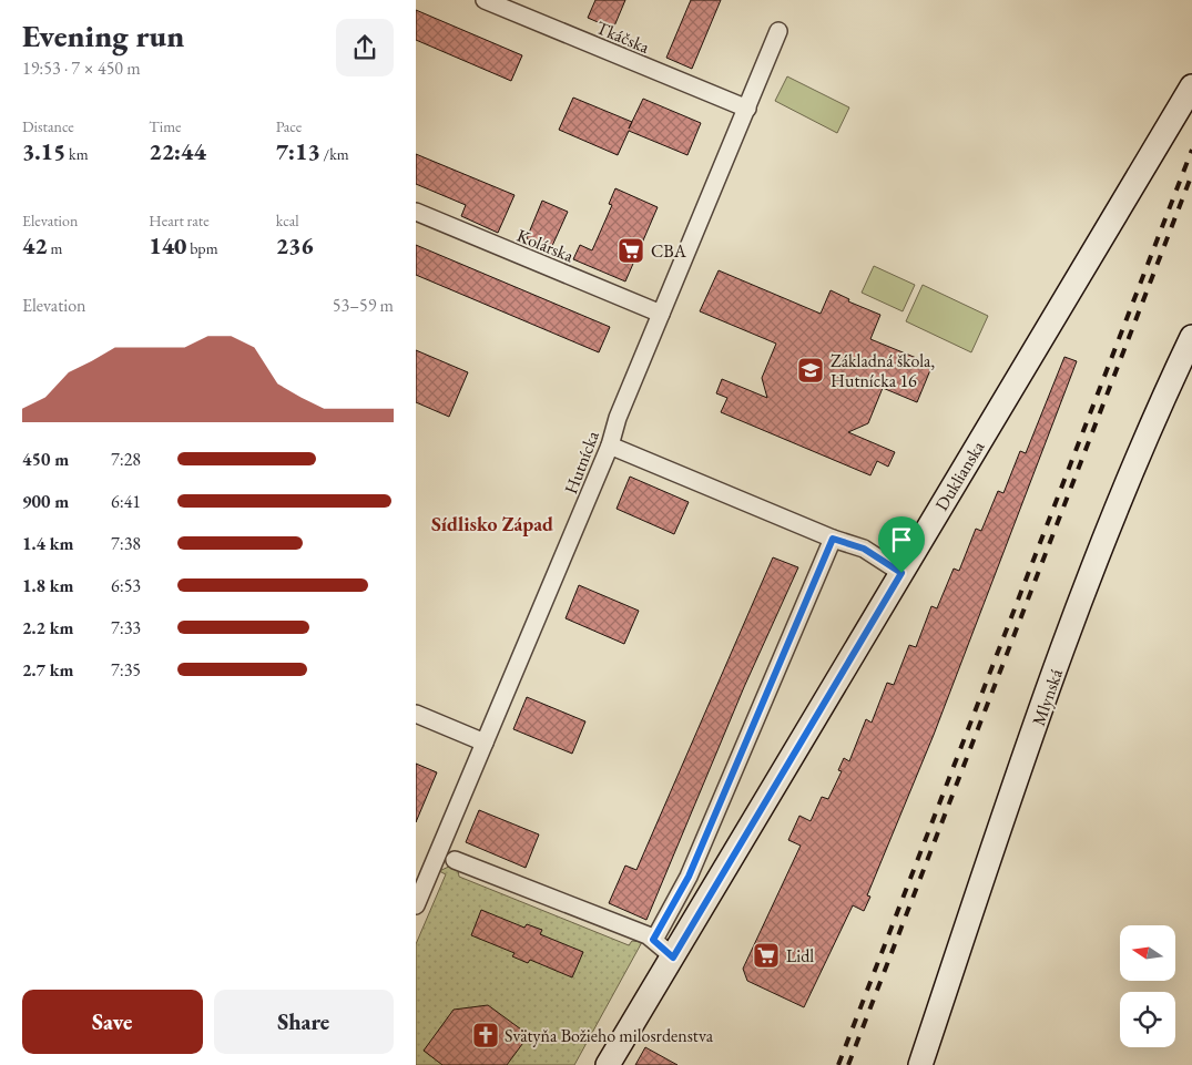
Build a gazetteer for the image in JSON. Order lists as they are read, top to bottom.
{
  "streets": {
    "main road": ["Duklianska", "Mlynská"],
    "street": ["Tkáčska", "Kolárska", "Hutnícka"]
  },
  "crossings": [
    ["Tkáčska", "Hutnícka"],
    ["Kolárska", "Hutnícka"]
  ],
  "districts": ["Sídlisko Západ"],
  "places": {
    "supermarket": ["CBA", "Lidl"],
    "school or university": ["Základná škola, Hutnícka 16"],
    "church": ["Svätyňa Božieho milosrdenstva"]
  },
  "north": "left",
  "page": {
    "heading": ["Evening run", "19:53 · 7 × 450 m"],
    "stats": [
      ["Distance", "3.15 km"],
      ["Time", "22:44"],
      ["Pace", "7:13 /km"],
      ["Elevation", "42 m"],
      ["Heart rate", "140 bpm"],
      ["kcal", "236"]
    ],
    "chart": ["Elevation", "53–59 m"],
    "list": [
      {
        "name": "450 m",
        "note": "7:28"
      },
      {
        "name": "900 m",
        "note": "6:41"
      },
      {
        "name": "1.4 km",
        "note": "7:38"
      },
      {
        "name": "1.8 km",
        "note": "6:53"
      },
      {
        "name": "2.2 km",
        "note": "7:33"
      },
      {
        "name": "2.7 km",
        "note": "7:35"
      }
    ],
    "buttons": ["Save", "Share"]
  }
}
